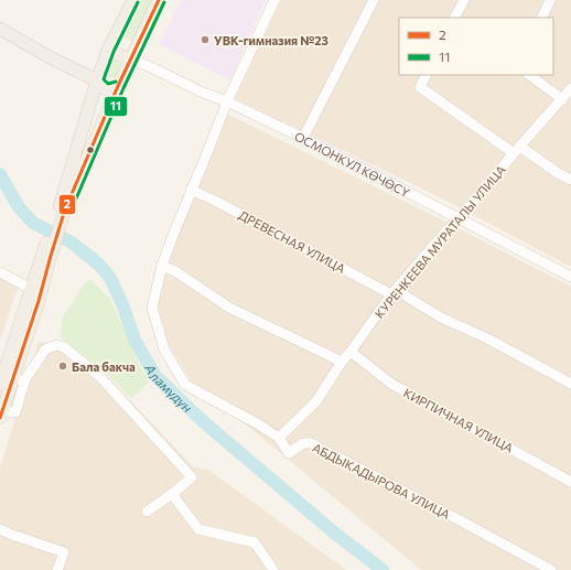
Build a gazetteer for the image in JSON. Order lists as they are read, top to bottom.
{
  "streets": {
    "street": [
      "ОСМОНКУЛ КӨЧӨСҮ",
      "ДРЕВЕСНАЯ УЛИЦА",
      "КУРЕНКЕЕВА МУРАТАЛЫ УЛИЦА",
      "КИРПИЧНАЯ УЛИЦА",
      "АБДЫКАДЫРОВА УЛИЦА"
    ]
  },
  "crossings": [
    ["ОСМОНКУЛ КӨЧӨСҮ", "КУРЕНКЕЕВА МУРАТАЛЫ УЛИЦА"],
    ["ОСМОНКУЛ КӨЧӨСҮ", "АБДЫКАДЫРОВА УЛИЦА"],
    ["ДРЕВЕСНАЯ УЛИЦА", "КУРЕНКЕЕВА МУРАТАЛЫ УЛИЦА"],
    ["ДРЕВЕСНАЯ УЛИЦА", "АБДЫКАДЫРОВА УЛИЦА"],
    ["КУРЕНКЕЕВА МУРАТАЛЫ УЛИЦА", "КИРПИЧНАЯ УЛИЦА"],
    ["КУРЕНКЕЕВА МУРАТАЛЫ УЛИЦА", "АБДЫКАДЫРОВА УЛИЦА"]
  ],
  "water": ["Аламүдүн"],
  "places": ["УВК-гимназия №23", "Бала бакча"],
  "lines": ["transit line 2", "transit line 11"],
  "legend": ["2", "11"]
}
